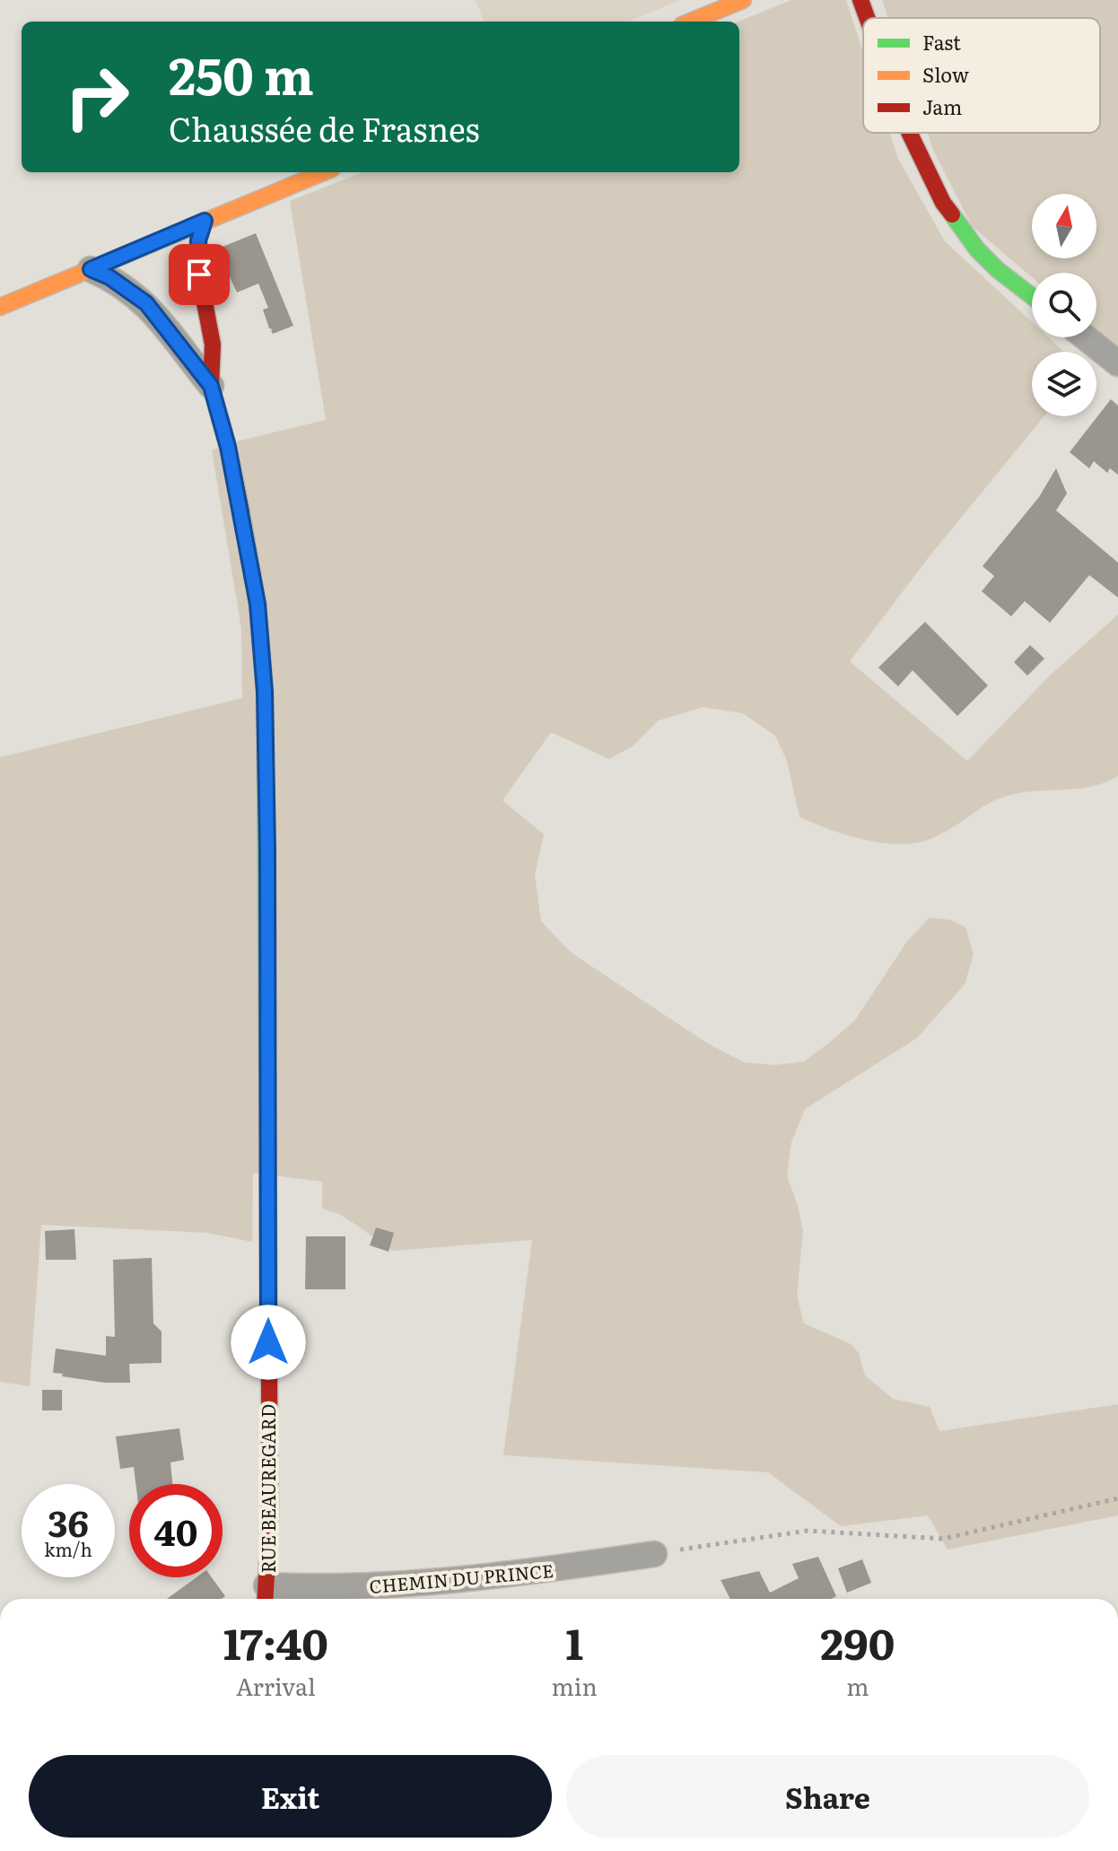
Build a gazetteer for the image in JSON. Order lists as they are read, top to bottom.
{
  "streets": {
    "street": ["RUE BEAUREGARD", "CHEMIN DU PRINCE"]
  },
  "crossings": [
    ["RUE BEAUREGARD", "CHEMIN DU PRINCE"]
  ],
  "legend": ["Fast", "Slow", "Jam"],
  "north": "top",
  "page": {
    "turn": ["250 m", "Chaussée de Frasnes"],
    "speed": "36 km/h",
    "limit": "40",
    "eta": [
      "17:40",
      "Arrival",
      "1",
      "min",
      "290",
      "m"
    ],
    "buttons": ["Exit", "Share"]
  }
}
